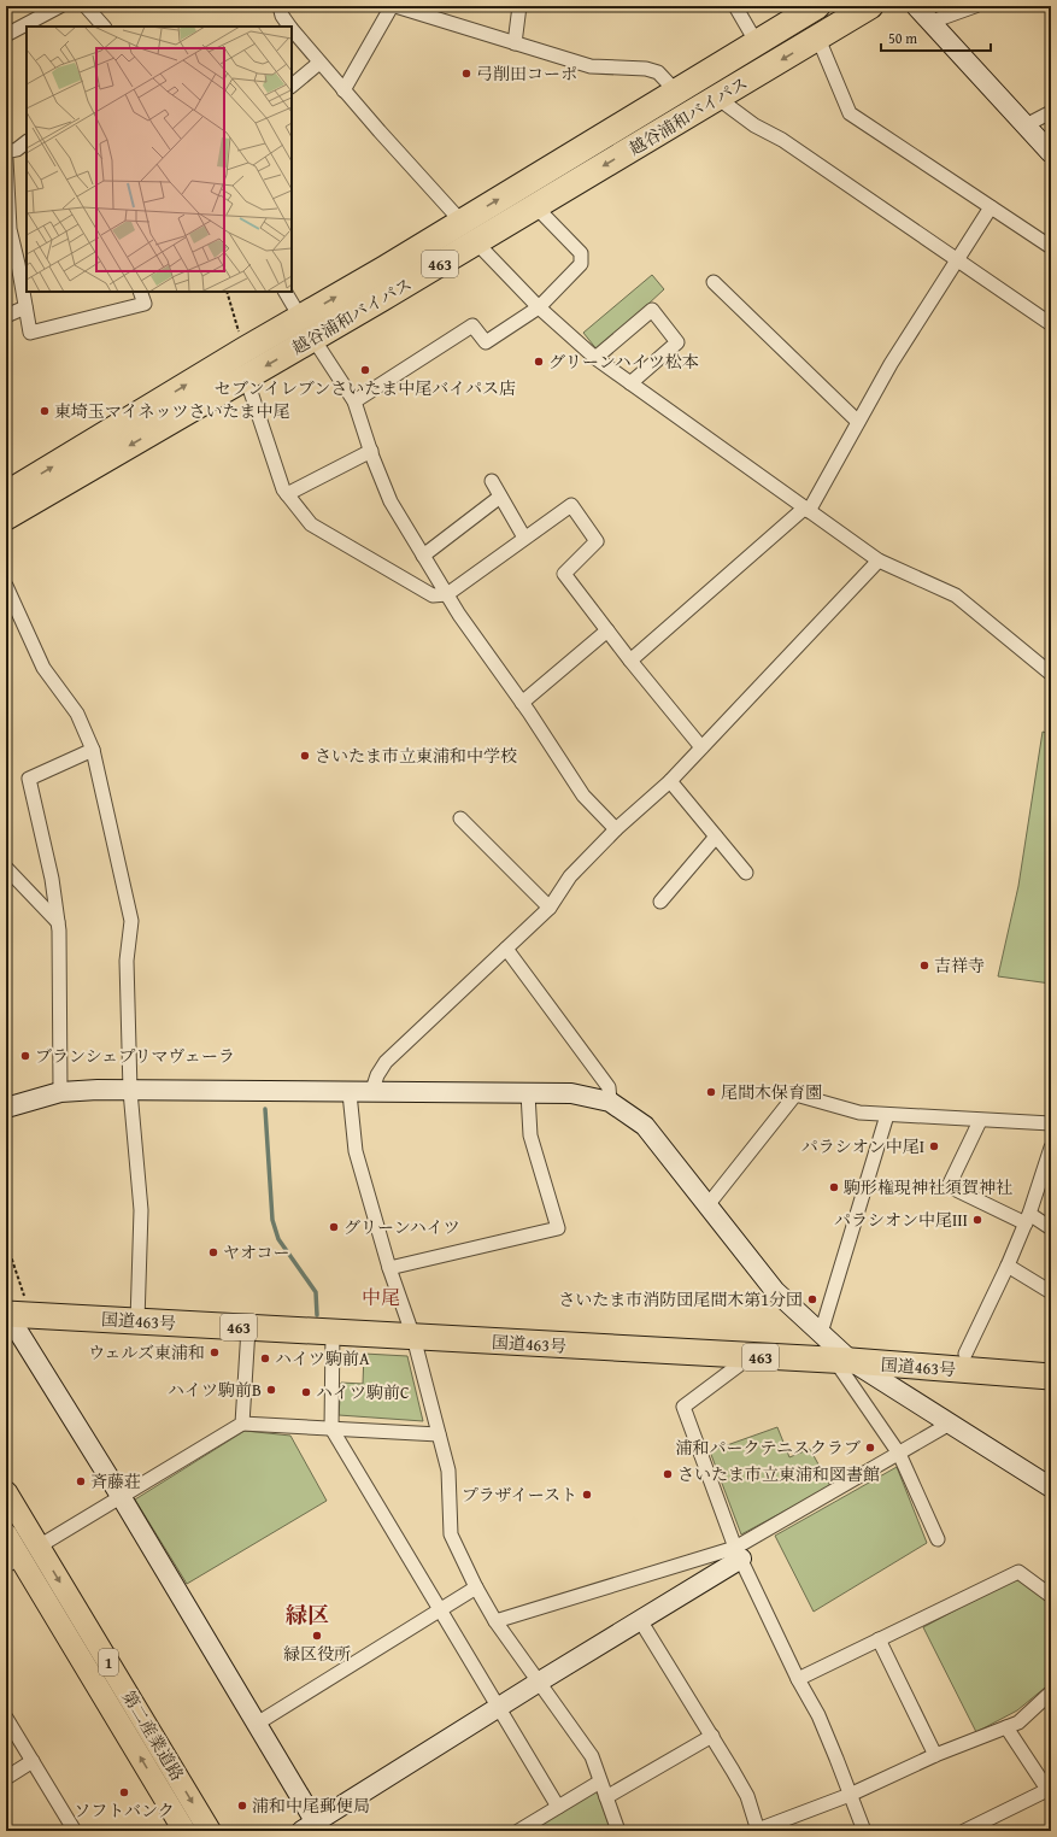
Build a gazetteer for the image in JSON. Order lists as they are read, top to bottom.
{
  "streets": {
    "highway": ["越谷浦和バイパス", "463", "国道463号"],
    "main road": ["1", "第二産業道路"]
  },
  "districts": ["中尾", "緑区"],
  "places": [
    "弓削田コーポ",
    "グリーンハイツ松本",
    "セブンイレブンさいたま中尾バイパス店",
    "東埼玉マイネッツさいたま中尾",
    "さいたま市立東浦和中学校",
    "吉祥寺",
    "ブランシェプリマヴェーラ",
    "尾間木保育園",
    "パラシオン中尾Ⅰ",
    "駒形権現神社須賀神社",
    "パラシオン中尾Ⅲ",
    "グリーンハイツ",
    "ヤオコー",
    "さいたま市消防団尾間木第1分団",
    "ウェルズ東浦和",
    "ハイツ駒前A",
    "ハイツ駒前B",
    "ハイツ駒前C",
    "浦和パークテニスクラブ",
    "さいたま市立東浦和図書館",
    "斉藤荘",
    "プラザイースト",
    "緑区役所",
    "ソフトバンク",
    "浦和中尾郵便局"
  ],
  "scale_bar": "50 m"
}
